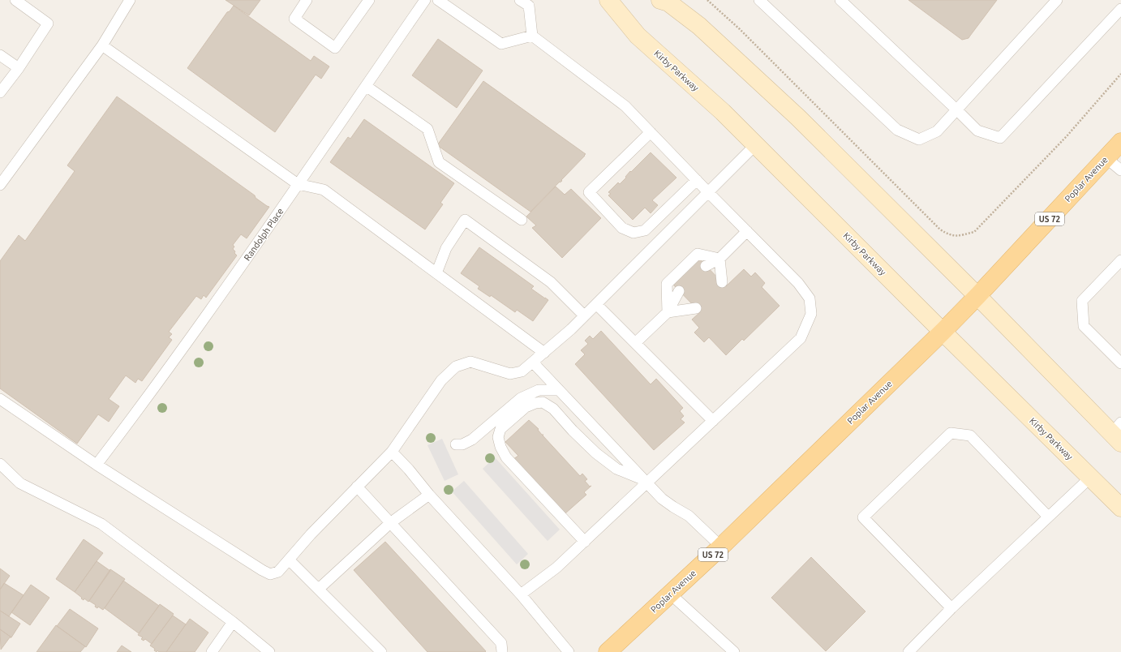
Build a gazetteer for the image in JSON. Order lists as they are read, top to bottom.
{
  "streets": {
    "main road": ["Kirby Parkway", "Poplar Avenue", "US 72"],
    "lane": ["Randolph Place"]
  },
  "crossings": [
    ["Kirby Parkway", "Poplar Avenue"]
  ]
}
